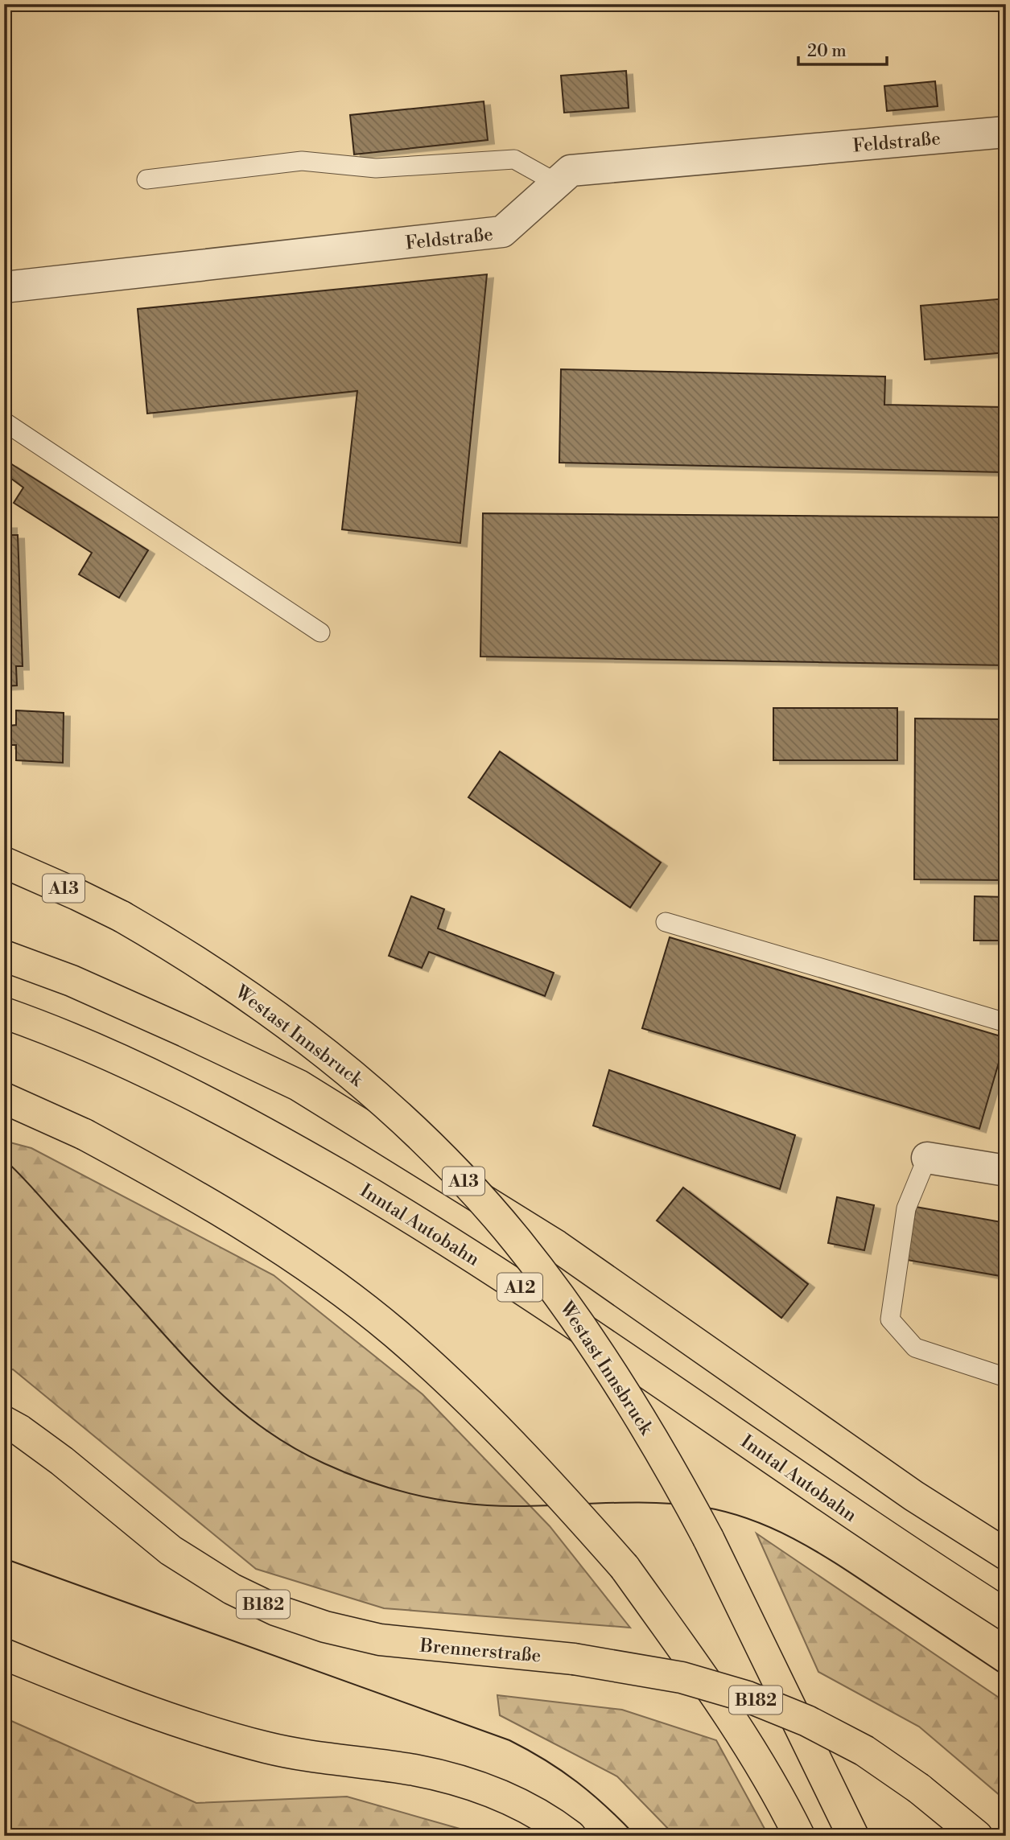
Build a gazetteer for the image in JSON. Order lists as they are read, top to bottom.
{
  "streets": {
    "main road": [
      "A13",
      "Westast Innsbruck",
      "Inntal Autobahn",
      "A12",
      "B182",
      "Brennerstraße"
    ],
    "street": ["Feldstraße"]
  },
  "scale_bar": "20 m"
}
